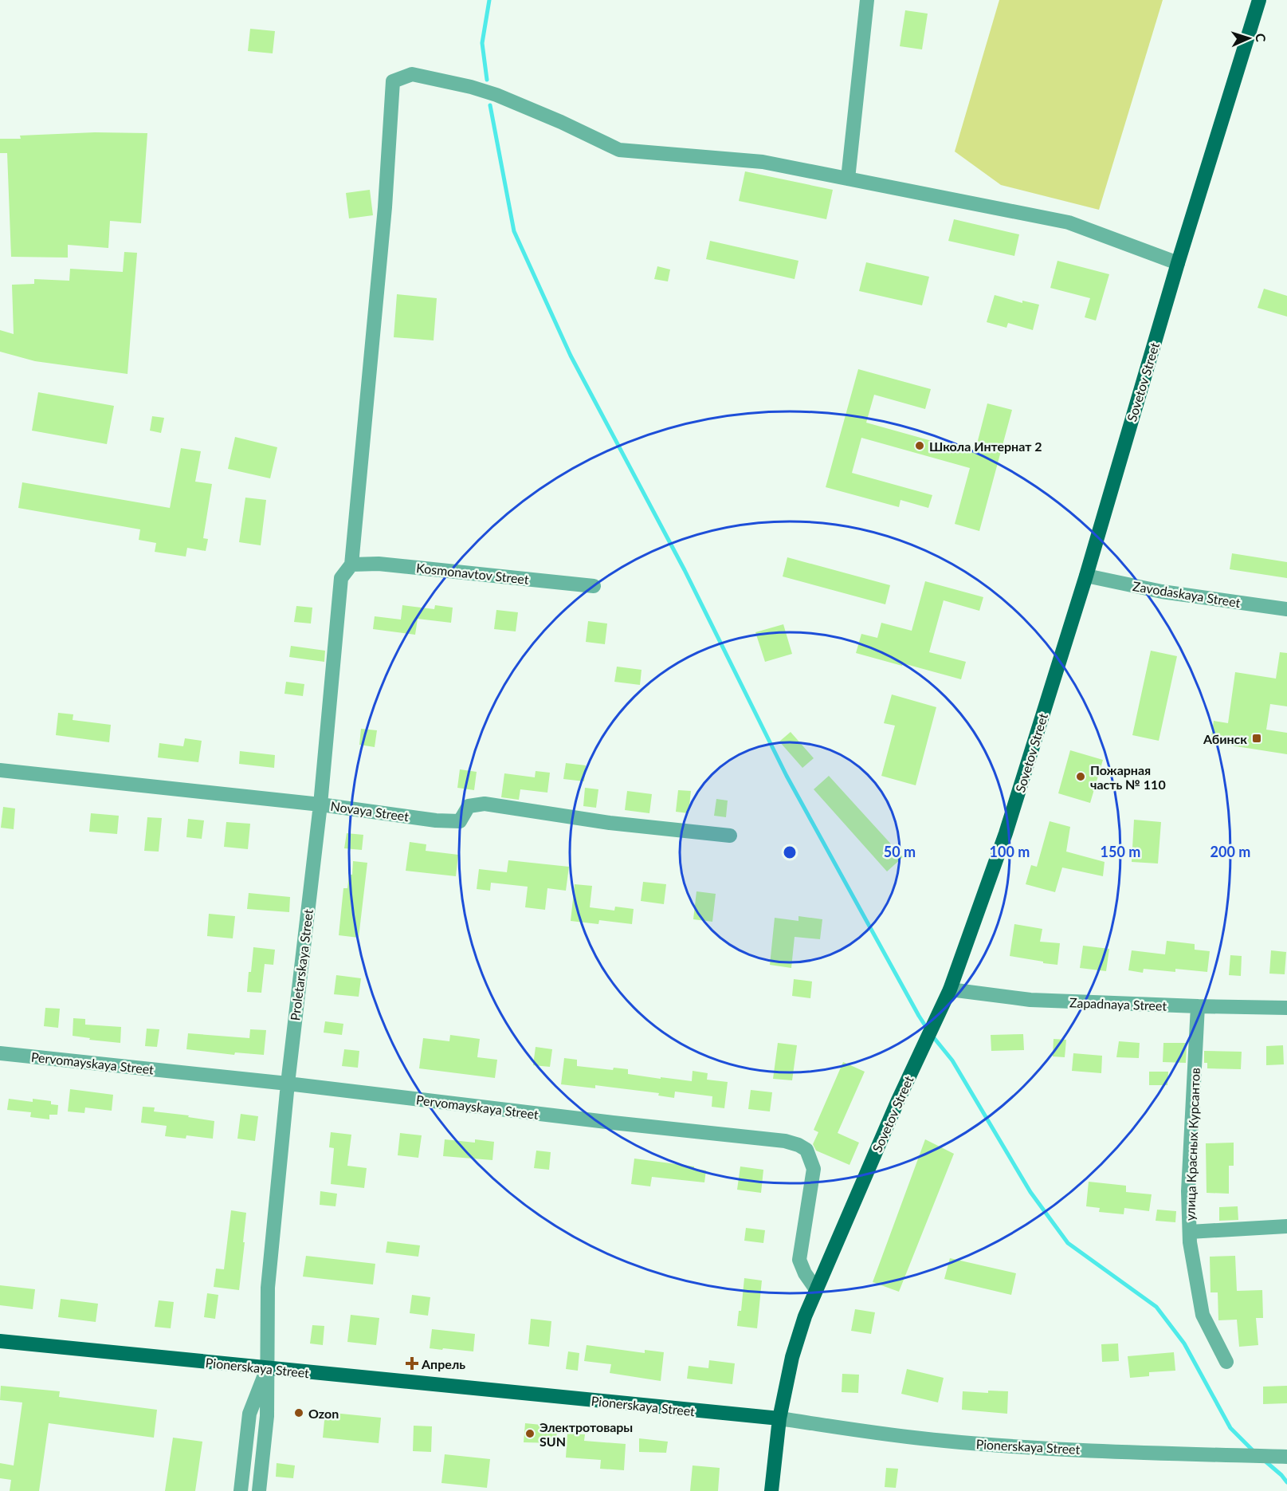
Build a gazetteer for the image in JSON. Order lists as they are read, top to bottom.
{
  "streets": {
    "main road": ["Sovetov Street", "Pionerskaya Street"],
    "street": [
      "Kosmonavtov Street",
      "Zavodaskaya Street",
      "Novaya Street",
      "Proletarskaya Street",
      "Zapadnaya Street",
      "Pervomayskaya Street",
      "улица Красных Курсантов"
    ]
  },
  "crossings": [
    ["Sovetov Street", "Zavodaskaya Street"],
    ["Sovetov Street", "Zapadnaya Street"],
    ["Sovetov Street", "Pervomayskaya Street"],
    ["Sovetov Street", "Pionerskaya Street"],
    ["Kosmonavtov Street", "Proletarskaya Street"],
    ["Novaya Street", "Proletarskaya Street"],
    ["Proletarskaya Street", "Pervomayskaya Street"],
    ["Proletarskaya Street", "Pionerskaya Street"],
    ["Zapadnaya Street", "улица Красных Курсантов"]
  ],
  "places": {
    "other": [
      "Школа Интернат 2",
      "Пожарная часть № 110",
      "Ozon",
      "Электротовары SUN"
    ],
    "transit": ["Абинск"],
    "health": ["Апрель"]
  },
  "north": "right",
  "rings": [
    "50 m",
    "100 m",
    "150 m",
    "200 m"
  ]
}
